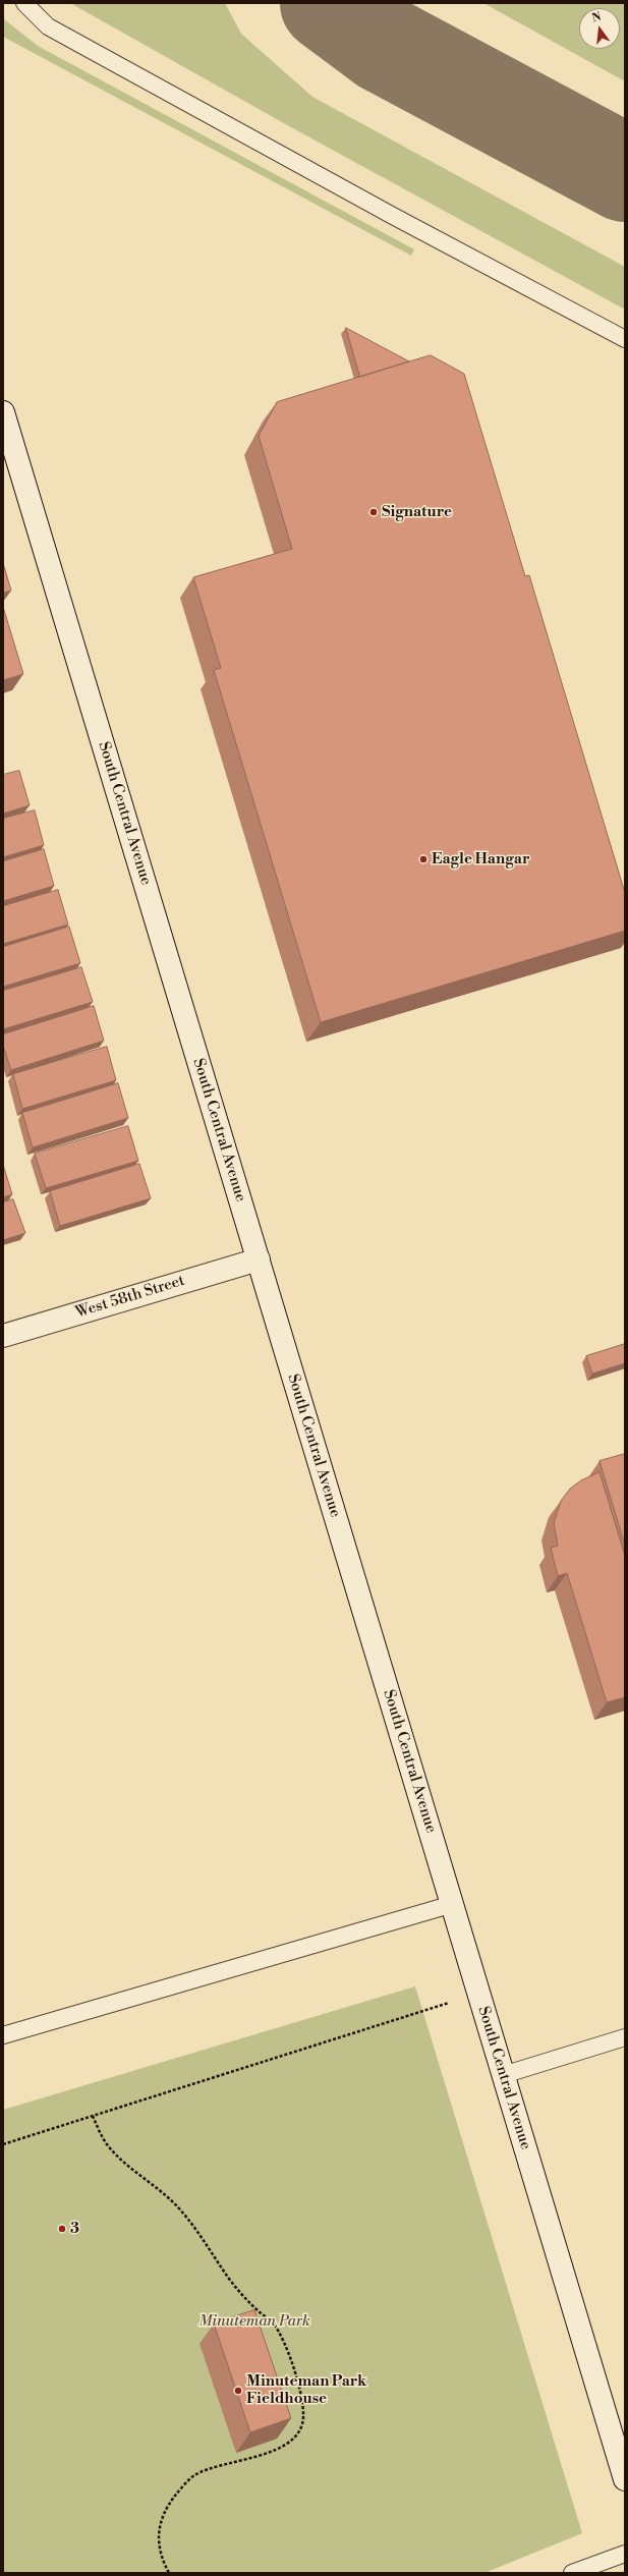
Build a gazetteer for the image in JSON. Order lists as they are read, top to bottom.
{
  "streets": {
    "main road": ["South Central Avenue", "West 58th Street"]
  },
  "crossings": [
    ["South Central Avenue", "West 58th Street"]
  ],
  "parks": ["Minuteman Park"],
  "places": [
    "Signature",
    "Eagle Hangar",
    "3",
    "Minuteman Park Fieldhouse"
  ],
  "north": "top"
}
